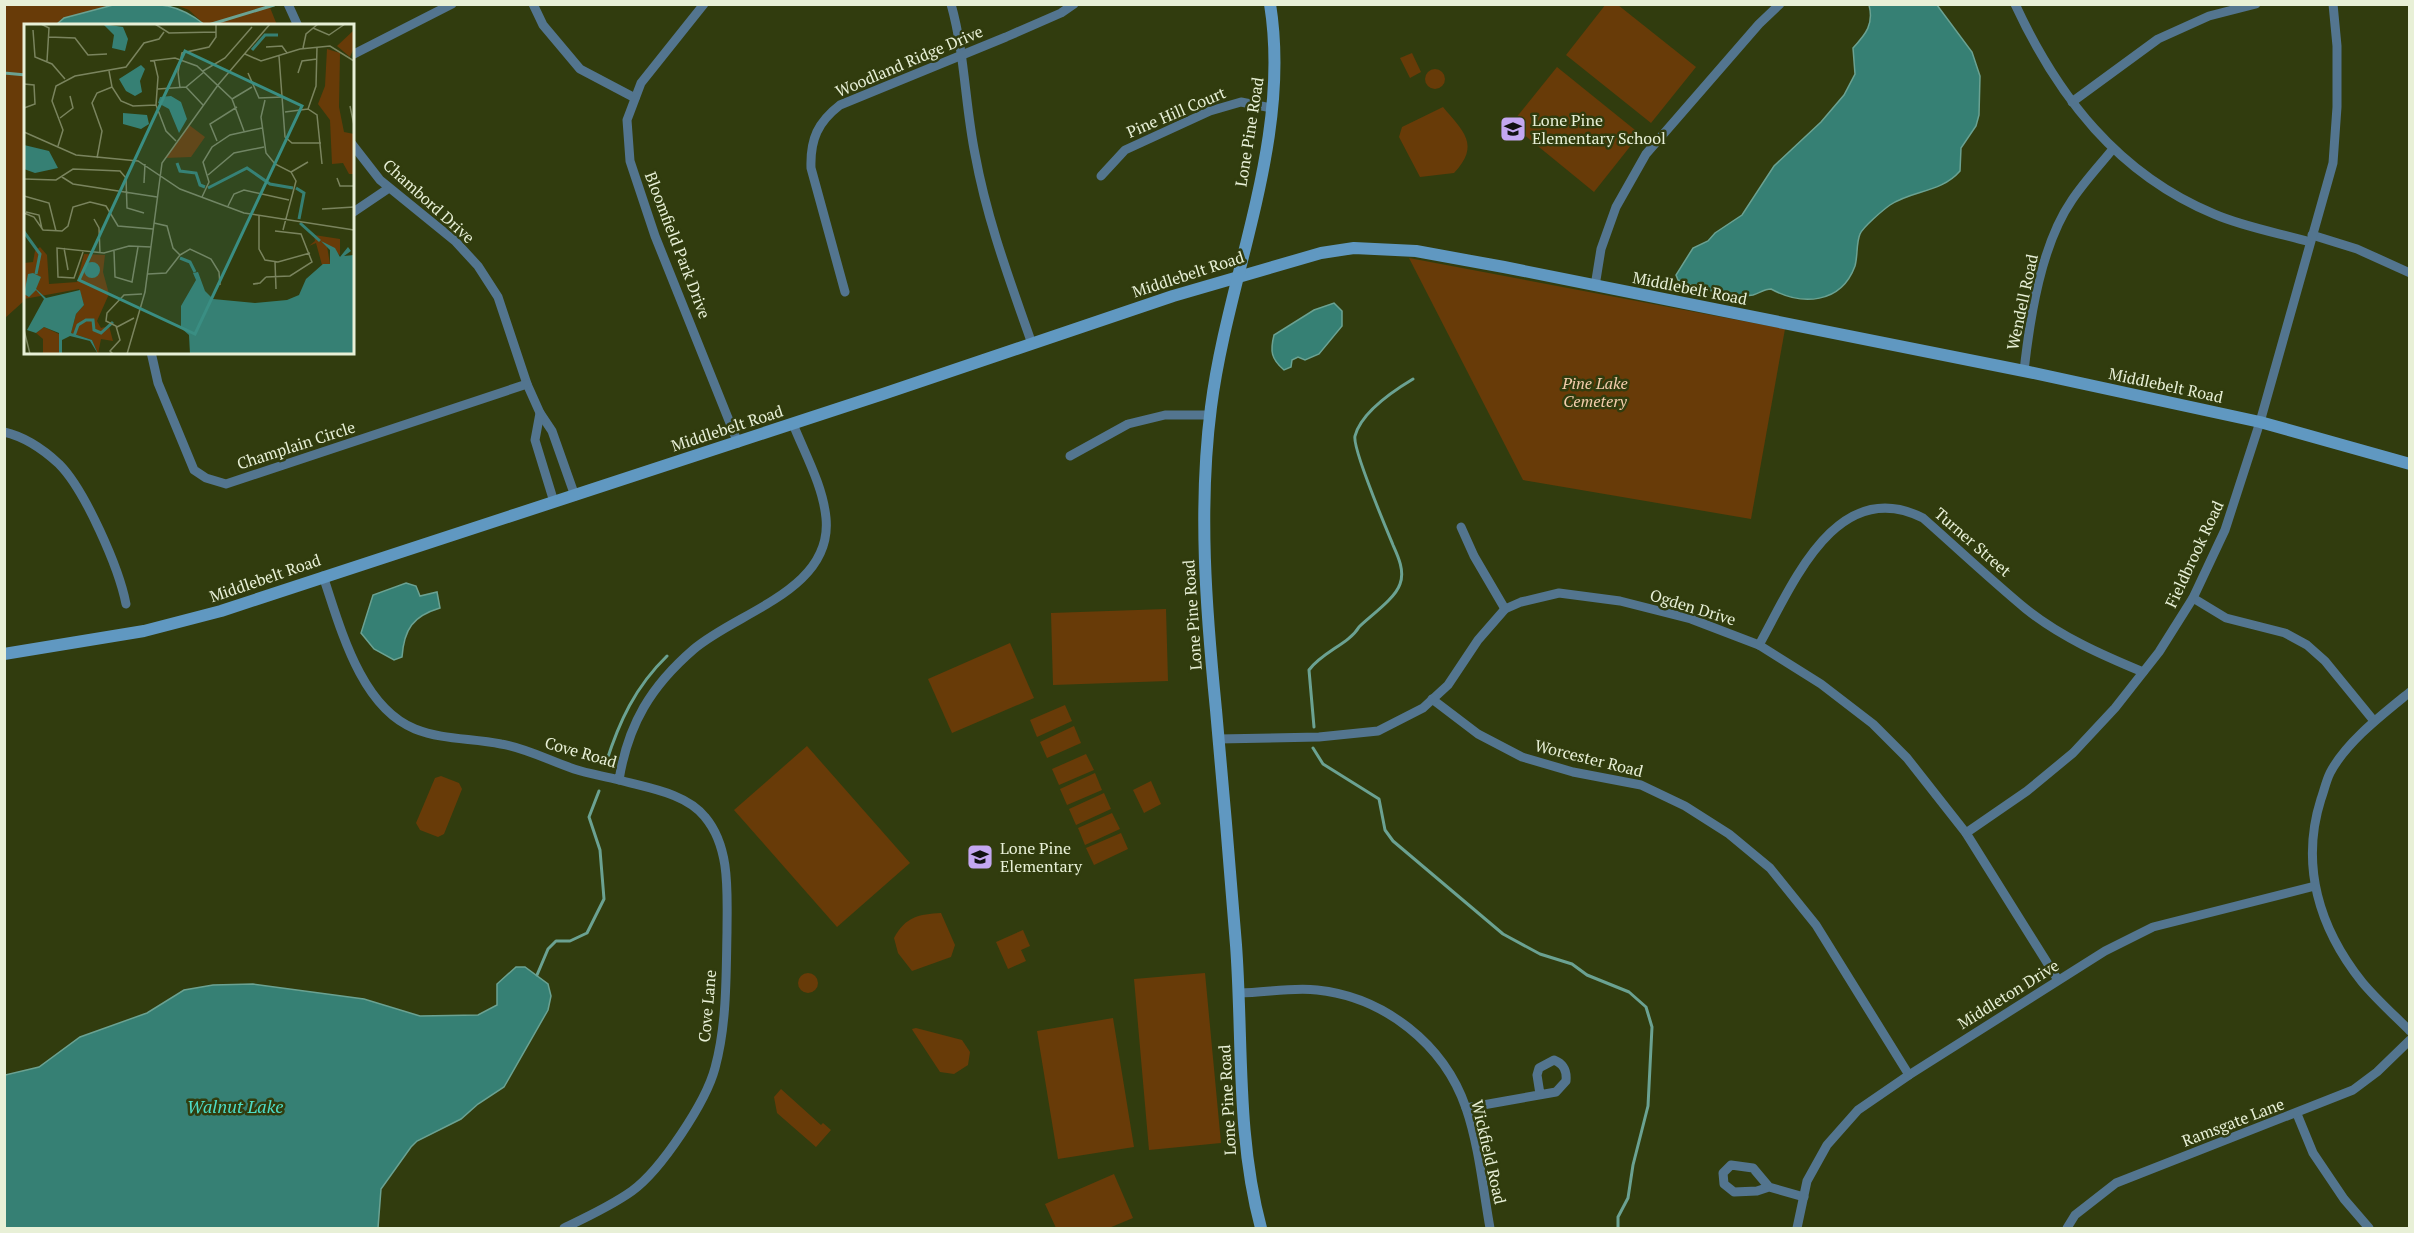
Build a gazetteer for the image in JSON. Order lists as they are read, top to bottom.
{
  "streets": {
    "street": [
      "Woodland Ridge Drive",
      "Pine Hill Court",
      "Lone Pine Road",
      "Chambord Drive",
      "Bloomfield Park Drive",
      "Middlebelt Road",
      "Wendell Road",
      "Champlain Circle",
      "Turner Street",
      "Fieldbrook Road",
      "Ogden Drive",
      "Cove Road",
      "Worcester Road",
      "Middleton Drive",
      "Cove Lane",
      "Ramsgate Lane",
      "Wickfield Road"
    ]
  },
  "crossings": [
    ["Pine Hill Court", "Lone Pine Road"],
    ["Lone Pine Road", "Middlebelt Road"],
    ["Lone Pine Road", "Ogden Drive"],
    ["Lone Pine Road", "Wickfield Road"],
    ["Chambord Drive", "Middlebelt Road"],
    ["Chambord Drive", "Champlain Circle"],
    ["Bloomfield Park Drive", "Middlebelt Road"],
    ["Middlebelt Road", "Wendell Road"],
    ["Middlebelt Road", "Fieldbrook Road"],
    ["Middlebelt Road", "Cove Road"],
    ["Turner Street", "Fieldbrook Road"],
    ["Turner Street", "Ogden Drive"],
    ["Fieldbrook Road", "Ogden Drive"],
    ["Ogden Drive", "Worcester Road"],
    ["Ogden Drive", "Middleton Drive"],
    ["Cove Road", "Cove Lane"],
    ["Worcester Road", "Middleton Drive"]
  ],
  "water": ["Walnut Lake"],
  "parks": ["Pine Lake Cemetery"],
  "places": {
    "school or university": ["Lone Pine Elementary School", "Lone Pine Elementary"]
  }
}
